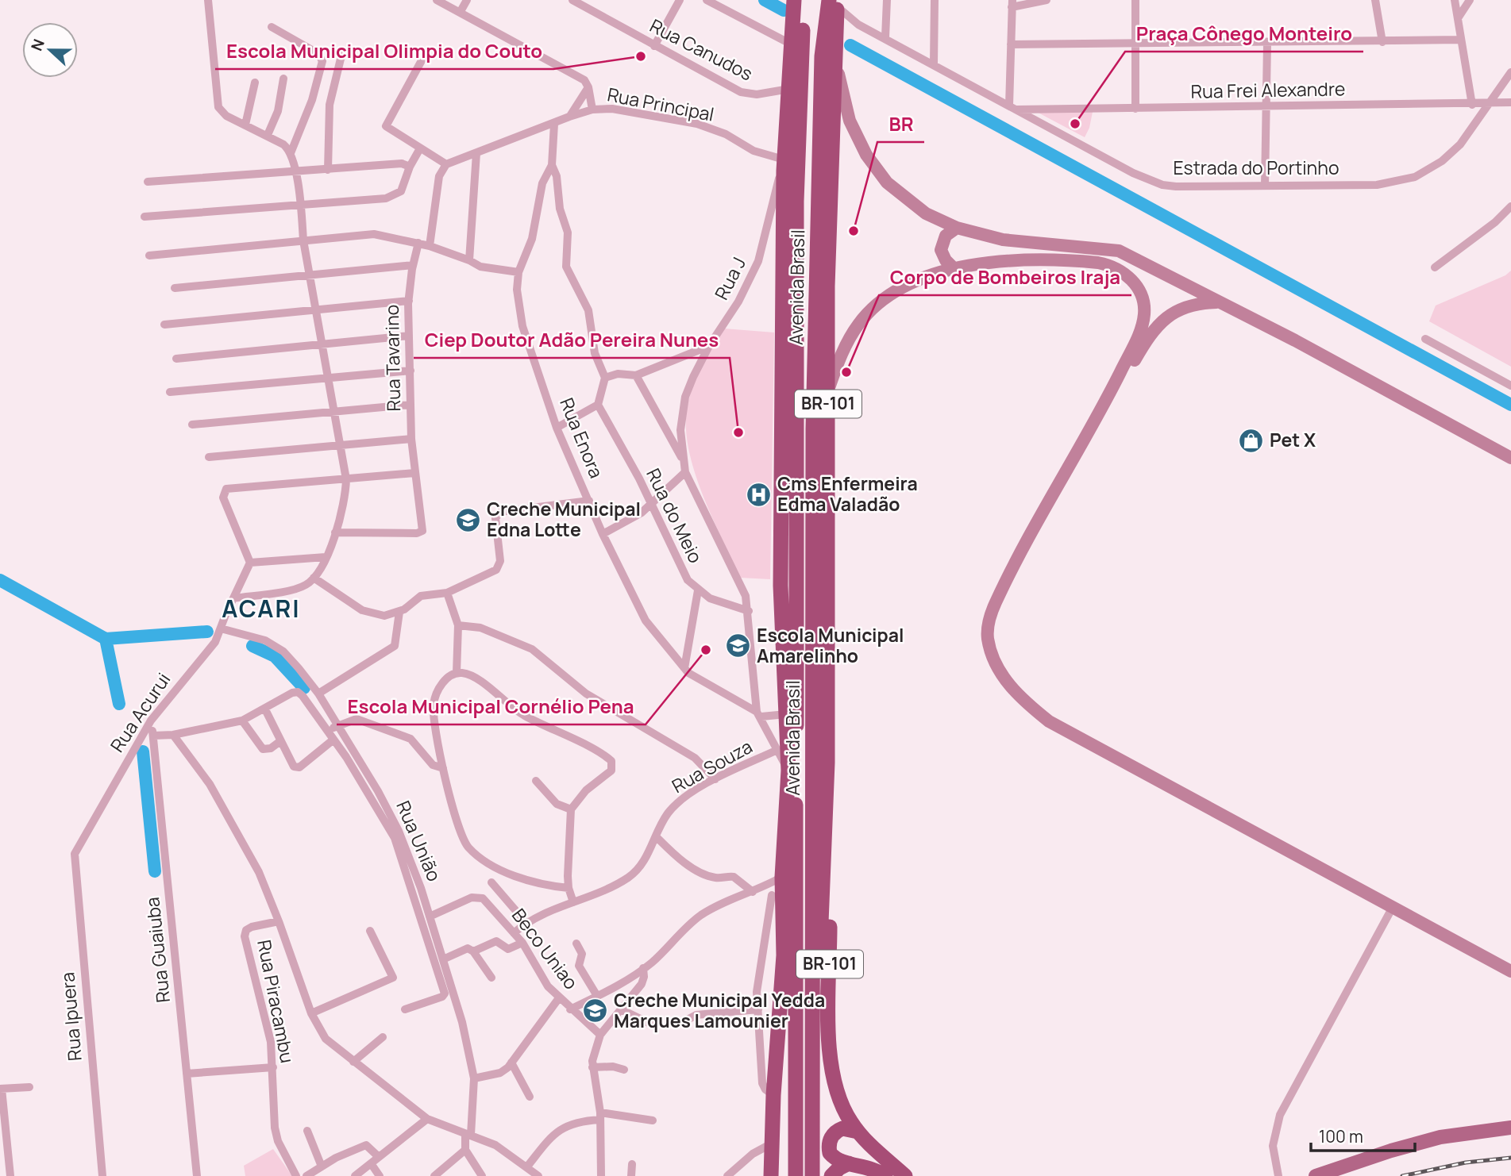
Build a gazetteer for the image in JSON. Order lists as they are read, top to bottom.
{
  "streets": {
    "highway": ["Avenida Brasil", "BR-101"],
    "street": [
      "Rua Canudos",
      "Rua Frei Alexandre",
      "Rua Principal",
      "Estrada do Portinho",
      "Rua J",
      "Rua Tavarino",
      "Rua Enora",
      "Rua do Meio",
      "Rua Acurui",
      "Rua Souza",
      "Rua União",
      "Beco Uniao",
      "Rua Guaiuba",
      "Rua Piracambu",
      "Rua Ipuera"
    ]
  },
  "crossings": [
    ["Rua Canudos", "Avenida Brasil"],
    ["Rua Frei Alexandre", "Estrada do Portinho"],
    ["Rua Principal", "Rua J"],
    ["Rua Principal", "Avenida Brasil"],
    ["Estrada do Portinho", "Avenida Brasil"],
    ["Rua J", "Avenida Brasil"],
    ["Rua J", "Rua Enora"],
    ["Rua J", "Rua do Meio"],
    ["Rua Acurui", "Rua União"],
    ["Rua Acurui", "Rua Guaiuba"],
    ["Rua Acurui", "Rua Ipuera"],
    ["Rua União", "Beco Uniao"]
  ],
  "districts": ["ACARI"],
  "places": {
    "other": [
      "Escola Municipal Olimpia do Couto",
      "Praça Cônego Monteiro",
      "BR",
      "Corpo de Bombeiros Iraja",
      "Ciep Doutor Adão Pereira Nunes",
      "Escola Municipal Cornélio Pena"
    ],
    "shop": ["Pet X"],
    "hospital": ["Cms Enfermeira Edma Valadão"],
    "school or university": ["Creche Municipal Edna Lotte", "Escola Municipal Amarelinho", "Creche Municipal Yedda Marques Lamounier"]
  },
  "scale_bar": "100 m",
  "north": "left"
}
